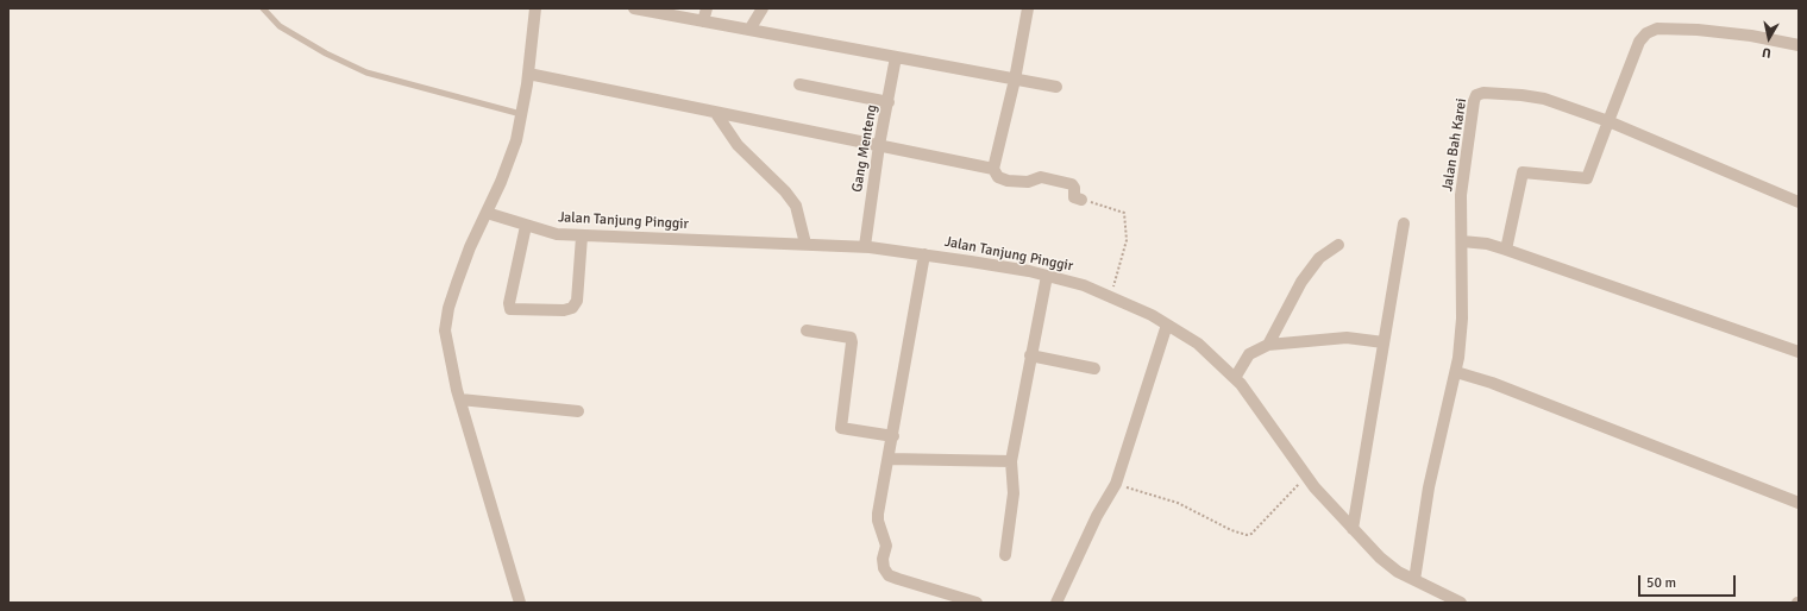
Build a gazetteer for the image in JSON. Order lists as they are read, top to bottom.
{
  "streets": {
    "street": ["Jalan Bah Karei", "Gang Menteng", "Jalan Tanjung Pinggir"]
  },
  "crossings": [
    ["Jalan Bah Karei", "Jalan Tanjung Pinggir"],
    ["Gang Menteng", "Jalan Tanjung Pinggir"]
  ],
  "scale_bar": "50 m",
  "north": "bottom"
}
